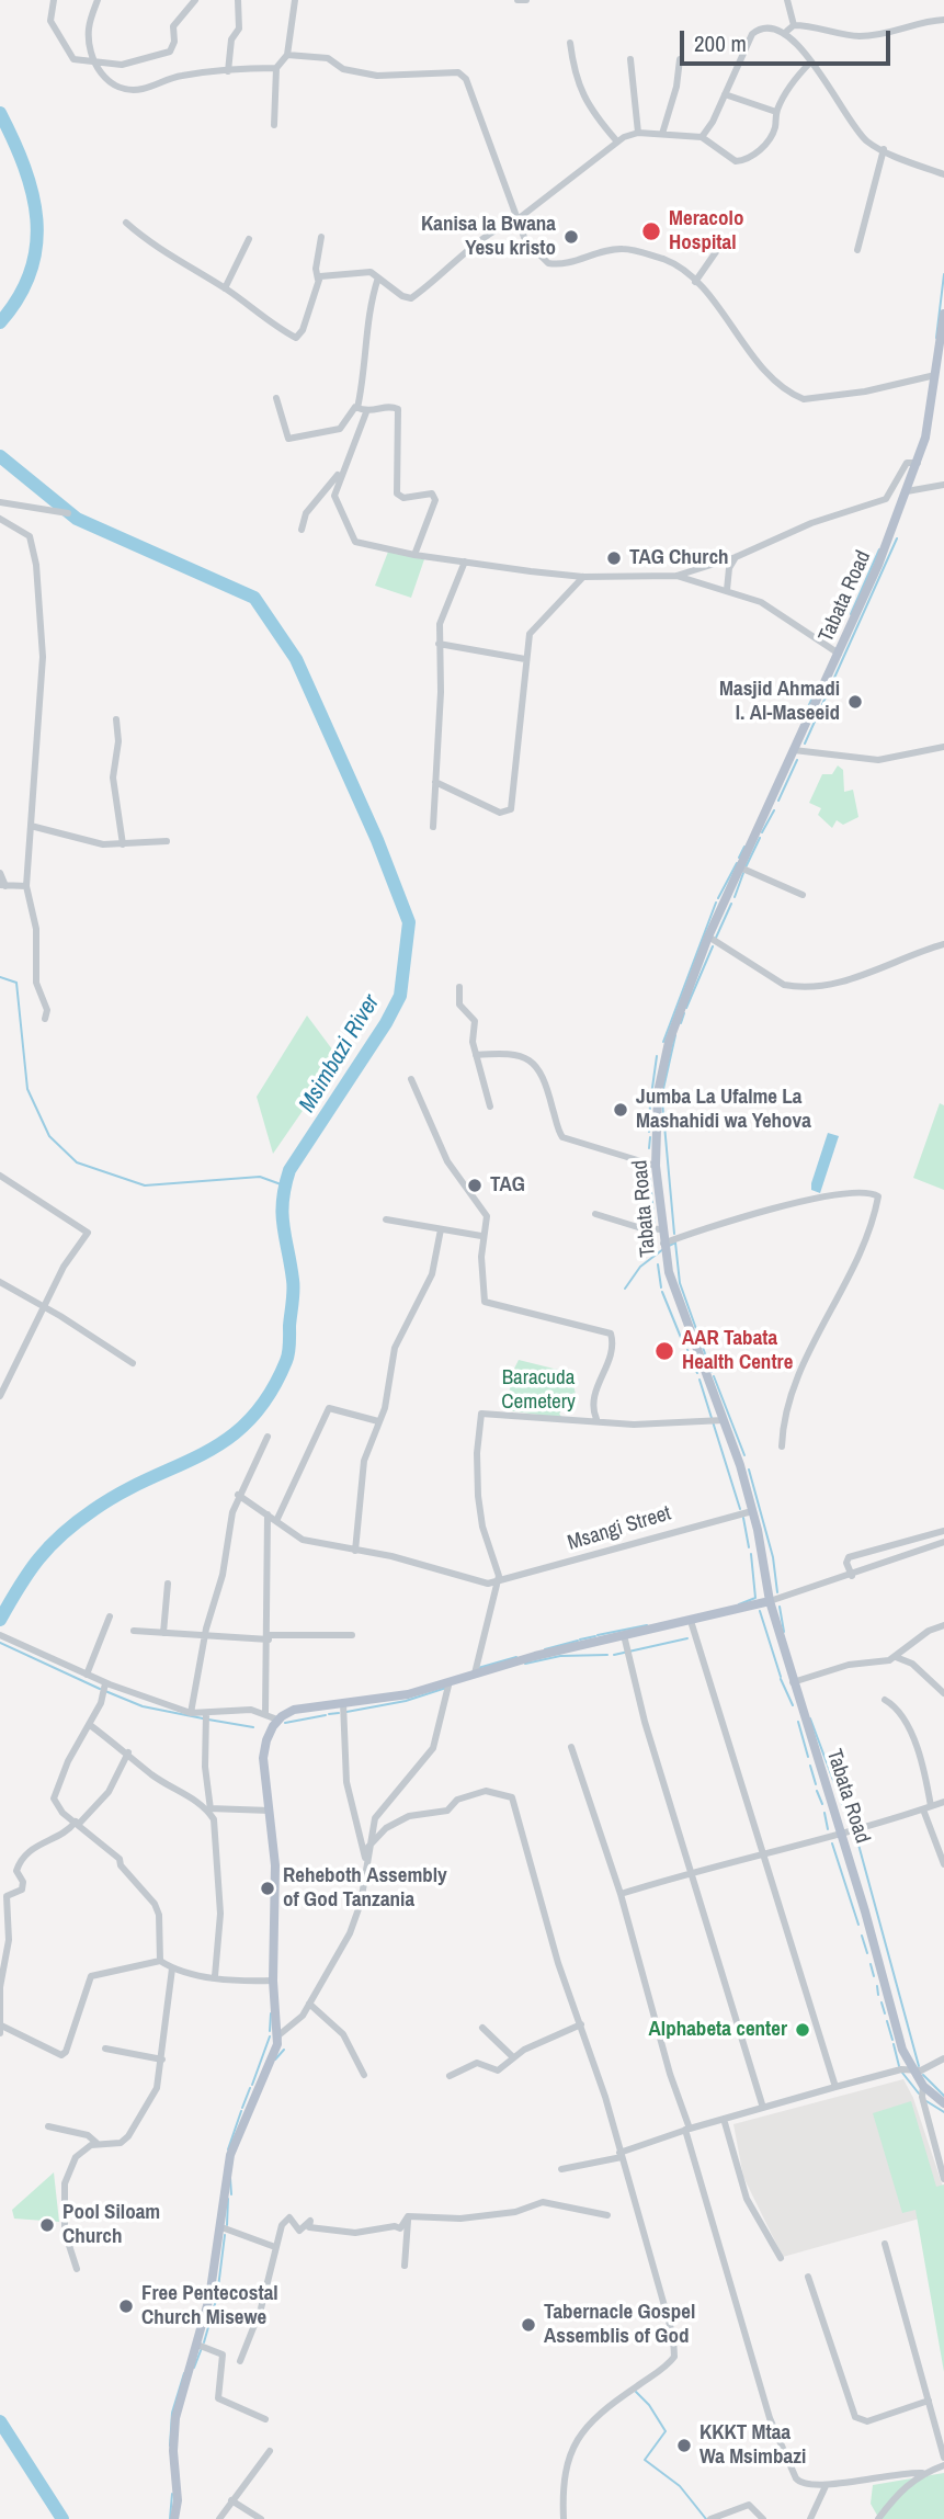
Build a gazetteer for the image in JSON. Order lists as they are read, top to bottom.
{
  "streets": {
    "main road": ["Tabata Road"],
    "street": ["Msangi Street"]
  },
  "crossings": [
    ["Tabata Road", "Msangi Street"]
  ],
  "water": ["Msimbazi River"],
  "parks": ["Baracuda Cemetery"],
  "places": [
    "Meracolo Hospital",
    "Kanisa la Bwana Yesu kristo",
    "TAG Church",
    "Masjid Ahmadi I. Al-Maseeid",
    "Jumba La Ufalme La Mashahidi wa Yehova",
    "TAG",
    "AAR Tabata Health Centre",
    "Reheboth Assembly of God Tanzania",
    "Alphabeta center",
    "Pool Siloam Church",
    "Free Pentecostal Church Misewe",
    "Tabernacle Gospel Assemblis of God",
    "KKKT Mtaa Wa Msimbazi"
  ],
  "scale_bar": "200 m"
}
